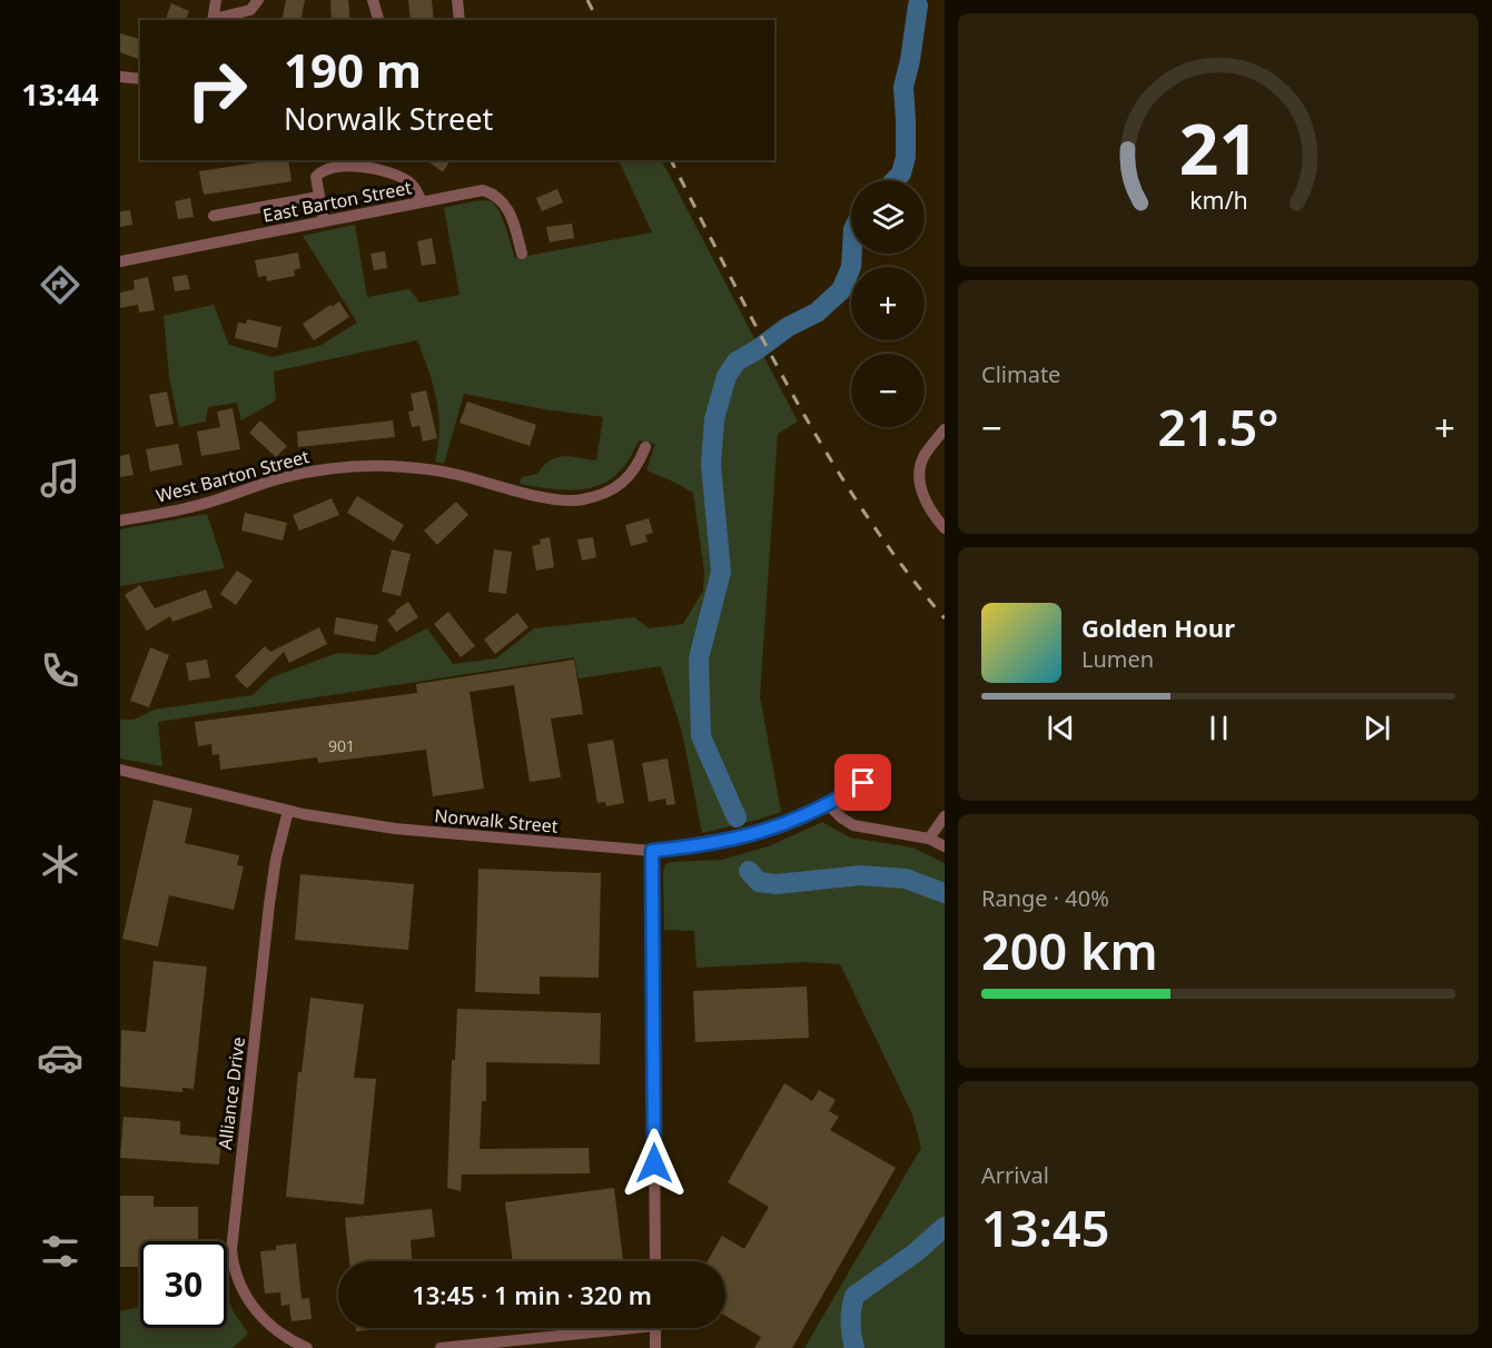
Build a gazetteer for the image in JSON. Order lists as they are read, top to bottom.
{
  "streets": {
    "street": [
      "East Barton Street",
      "West Barton Street",
      "Norwalk Street",
      "Alliance Drive"
    ]
  },
  "crossings": [
    ["Norwalk Street", "Alliance Drive"]
  ],
  "house_numbers": ["901"],
  "page": {
    "tabs": "13:44",
    "turn": ["190 m", "Norwalk Street"],
    "map_buttons": ["+", "−"],
    "tile": [
      "Climate",
      ["Range · 40%", "200 km"],
      ["Arrival", "13:45"]
    ],
    "heat": ["−", "21.5°", "+"],
    "song": ["Golden Hour", "Lumen"],
    "limit": "30",
    "trip": "13:45 · 1 min · 320 m",
    "gauge": ["21", "km/h"]
  }
}
